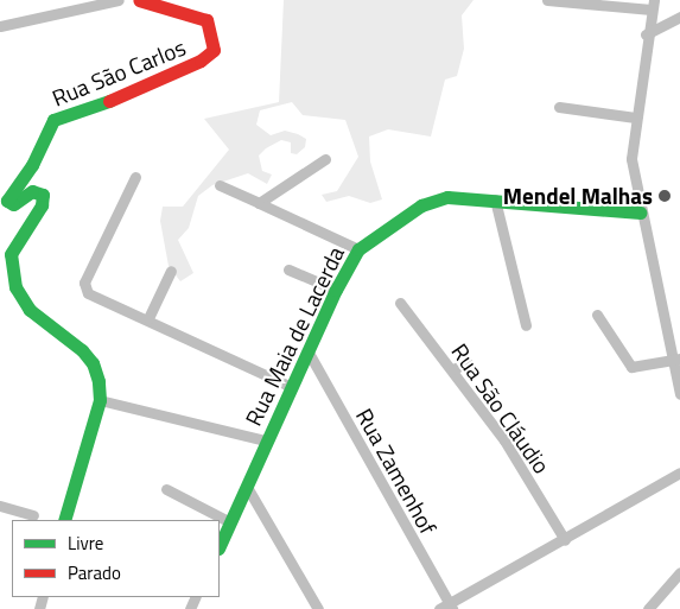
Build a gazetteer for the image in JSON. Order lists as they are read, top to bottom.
{
  "streets": {
    "street": [
      "Rua São Carlos",
      "Rua Maia de Lacerda",
      "Rua São Cláudio",
      "Rua Zamenhof"
    ]
  },
  "crossings": [
    ["Rua Maia de Lacerda", "Rua Zamenhof"]
  ],
  "places": ["Mendel Malhas"],
  "legend": ["Livre", "Parado"]
}
